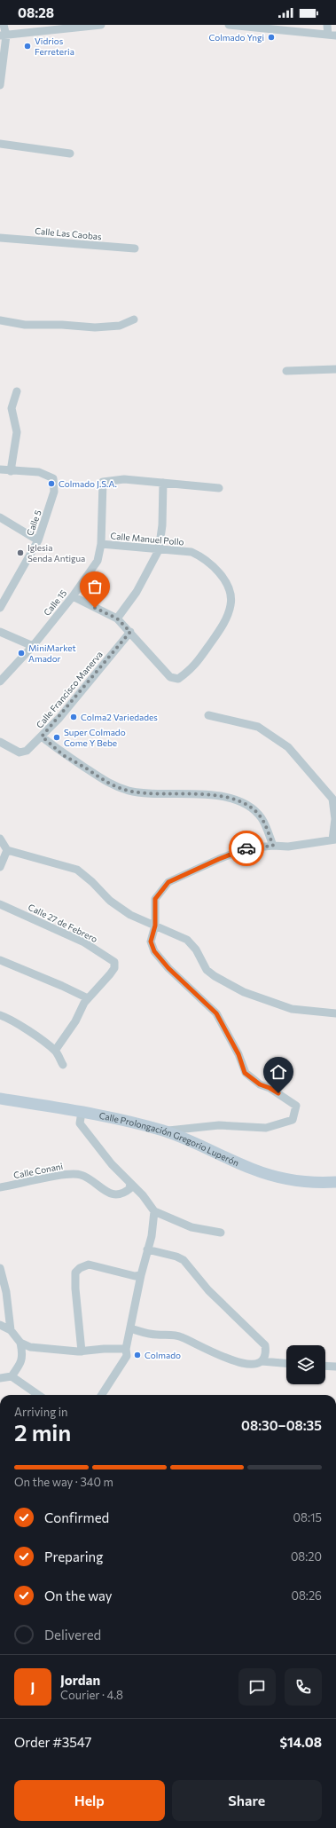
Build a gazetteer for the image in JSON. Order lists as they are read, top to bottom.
{
  "streets": {
    "street": [
      "Calle Las Caobas",
      "Calle 5",
      "Calle Manuel Pollo",
      "Calle 15",
      "Calle Francisco Manerva",
      "Calle 27 de Febrero",
      "Calle Prolongación Gregorio Luperón",
      "Calle Conani"
    ]
  },
  "crossings": [
    ["Calle Manuel Pollo", "Calle 15"],
    ["Calle Manuel Pollo", "Calle Francisco Manerva"]
  ],
  "places": [
    "Colmado Yngi",
    "Vidrios Ferreteria",
    "Colmado J.S.A.",
    "Iglesia Senda Antigua",
    "MiniMarket Amador",
    "Colma2 Variedades",
    "Super Colmado Come Y Bebe",
    "Colmado"
  ],
  "page": {
    "status": "08:28",
    "heading": ["2 min", "Arriving in", "08:30–08:35"],
    "panel": [
      "Jordan",
      "Courier · 4.8",
      "Order #3547",
      "$14.08"
    ],
    "bar": "On the way · 340 m",
    "list": [
      ["Confirmed", "08:15"],
      ["Preparing", "08:20"],
      ["On the way", "08:26"],
      "Delivered"
    ],
    "round": "J",
    "buttons": ["Help", "Share"]
  }
}
